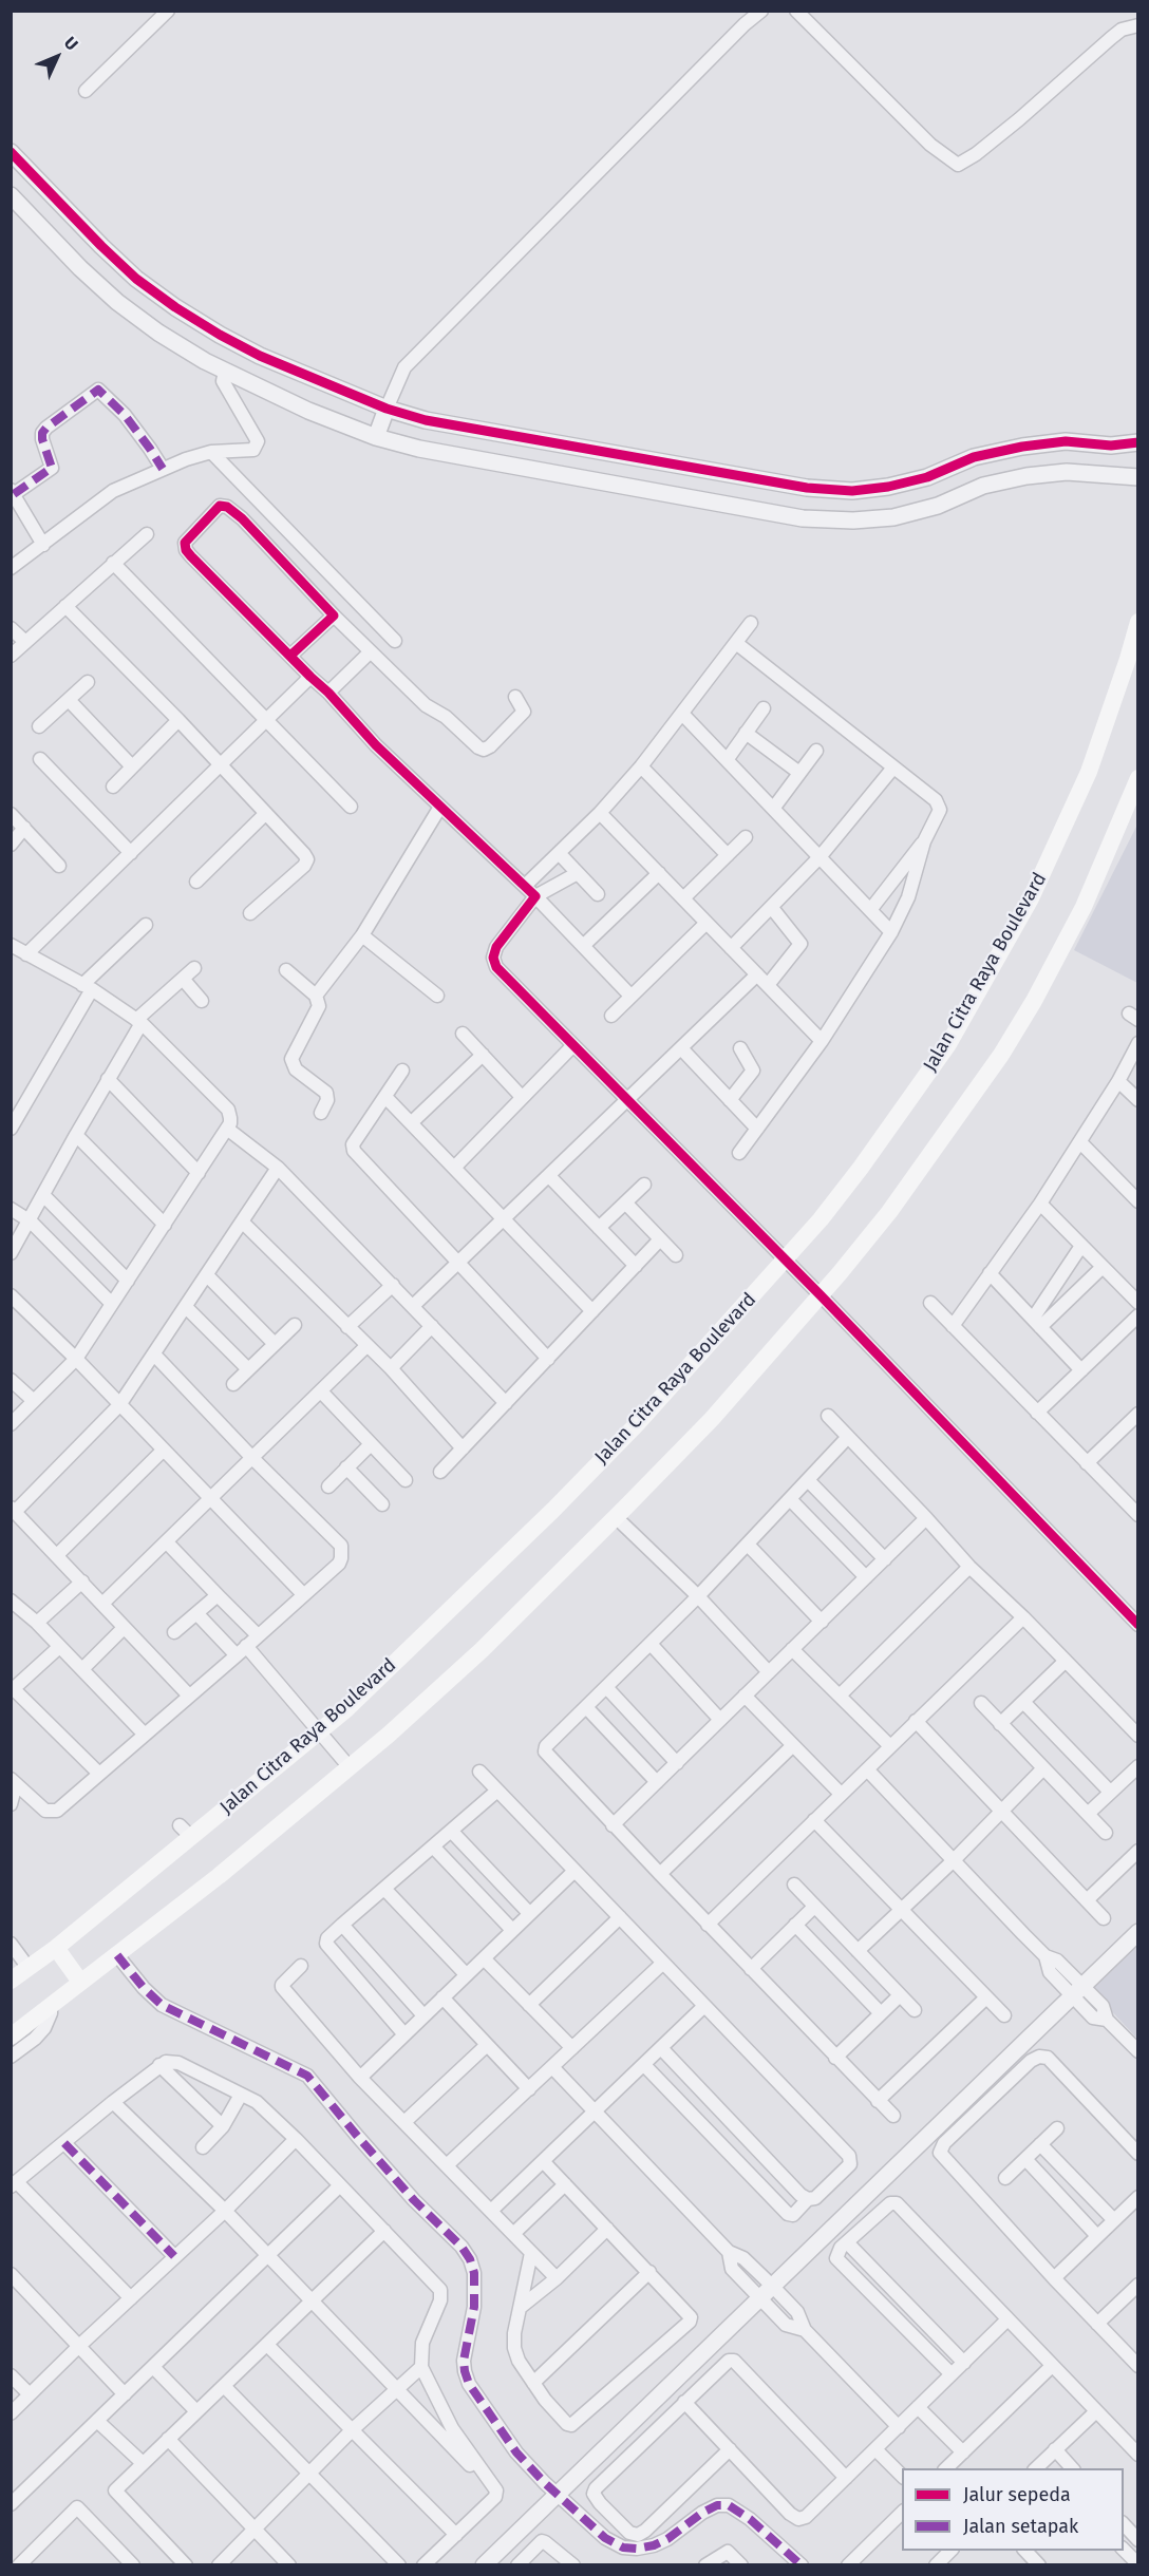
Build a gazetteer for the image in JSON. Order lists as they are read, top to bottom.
{
  "streets": {
    "main road": ["Jalan Citra Raya Boulevard"]
  },
  "legend": ["Jalur sepeda", "Jalan setapak"],
  "north": "top right"
}
